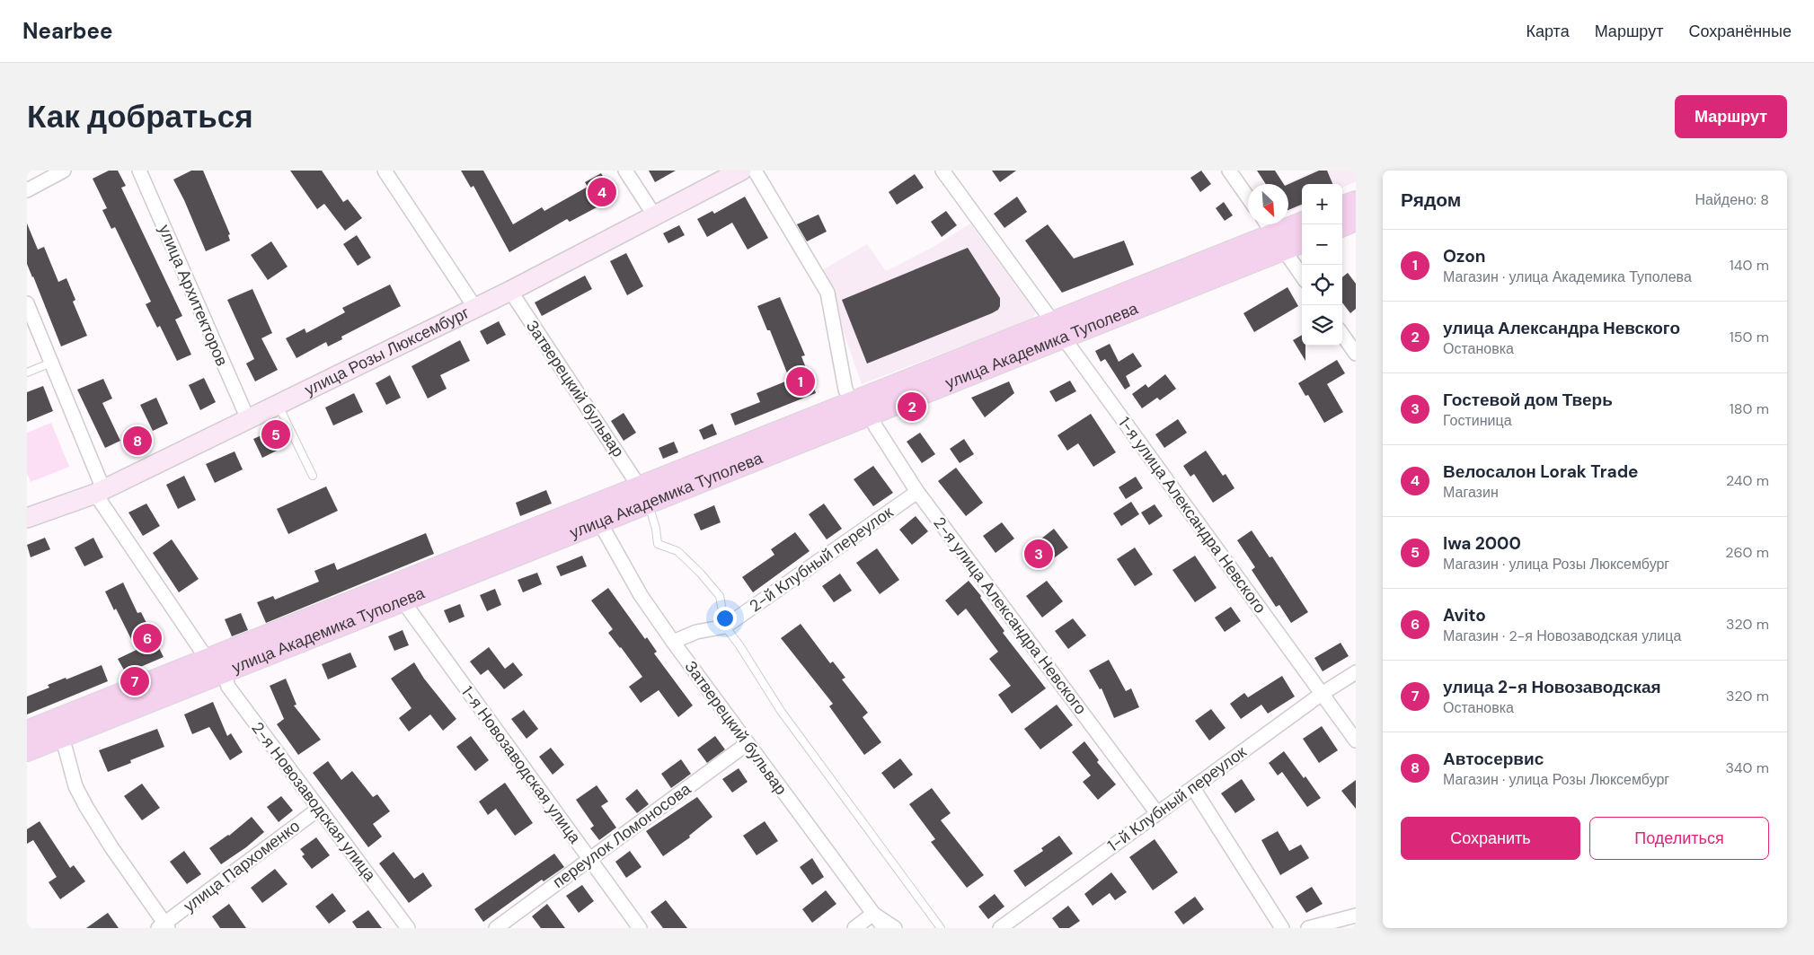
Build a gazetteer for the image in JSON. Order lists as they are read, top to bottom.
{
  "streets": {
    "main road": ["улица Академика Туполева"],
    "street": [
      "улица Архитекторов",
      "улица Розы Люксембург",
      "Затверецкий бульвар",
      "1-я улица Александра Невского",
      "2-й Клубный переулок",
      "2-я улица Александра Невского",
      "1-я Новозаводская улица",
      "1-й Клубный переулок",
      "2-я Новозаводская улица",
      "переулок Ломоносова",
      "улица Пархоменко"
    ]
  },
  "crossings": [
    ["улица Архитекторов", "улица Розы Люксембург"],
    ["улица Академика Туполева", "Затверецкий бульвар"],
    ["улица Академика Туполева", "1-я улица Александра Невского"],
    ["улица Академика Туполева", "2-я улица Александра Невского"],
    ["улица Академика Туполева", "1-я Новозаводская улица"],
    ["улица Академика Туполева", "2-я Новозаводская улица"],
    ["улица Розы Люксембург", "Затверецкий бульвар"],
    ["улица Розы Люксембург", "2-я Новозаводская улица"],
    ["Затверецкий бульвар", "2-й Клубный переулок"],
    ["Затверецкий бульвар", "переулок Ломоносова"],
    ["1-я улица Александра Невского", "1-й Клубный переулок"],
    ["2-й Клубный переулок", "2-я улица Александра Невского"],
    ["2-я улица Александра Невского", "1-й Клубный переулок"],
    ["1-я Новозаводская улица", "переулок Ломоносова"],
    ["2-я Новозаводская улица", "улица Пархоменко"]
  ],
  "north": "bottom right",
  "page": {
    "header": "Nearbee",
    "nav": ["Карта", "Маршрут", "Сохранённые"],
    "buttons": [
      "Маршрут",
      ["Сохранить", "Поделиться"]
    ],
    "title": "Как добраться",
    "heading": ["Рядом", "Найдено: 8"],
    "pins": [
      "4",
      "1",
      "2",
      "5",
      "8",
      "3",
      "6",
      "7"
    ],
    "map_buttons": ["+", "−"],
    "list": [
      {
        "mark": "1",
        "name": "Ozon",
        "note": "Магазин · улица Академика Туполева",
        "value": "140 m"
      },
      {
        "mark": "2",
        "name": "улица Александра Невского",
        "note": "Остановка",
        "value": "150 m"
      },
      {
        "mark": "3",
        "name": "Гостевой дом Тверь",
        "note": "Гостиница",
        "value": "180 m"
      },
      {
        "mark": "4",
        "name": "Велосалон Lorak Trade",
        "note": "Магазин",
        "value": "240 m"
      },
      {
        "mark": "5",
        "name": "Iwa 2000",
        "note": "Магазин · улица Розы Люксембург",
        "value": "260 m"
      },
      {
        "mark": "6",
        "name": "Avito",
        "note": "Магазин · 2-я Новозаводская улица",
        "value": "320 m"
      },
      {
        "mark": "7",
        "name": "улица 2-я Новозаводская",
        "note": "Остановка",
        "value": "320 m"
      },
      {
        "mark": "8",
        "name": "Автосервис",
        "note": "Магазин · улица Розы Люксембург",
        "value": "340 m"
      }
    ]
  }
}
